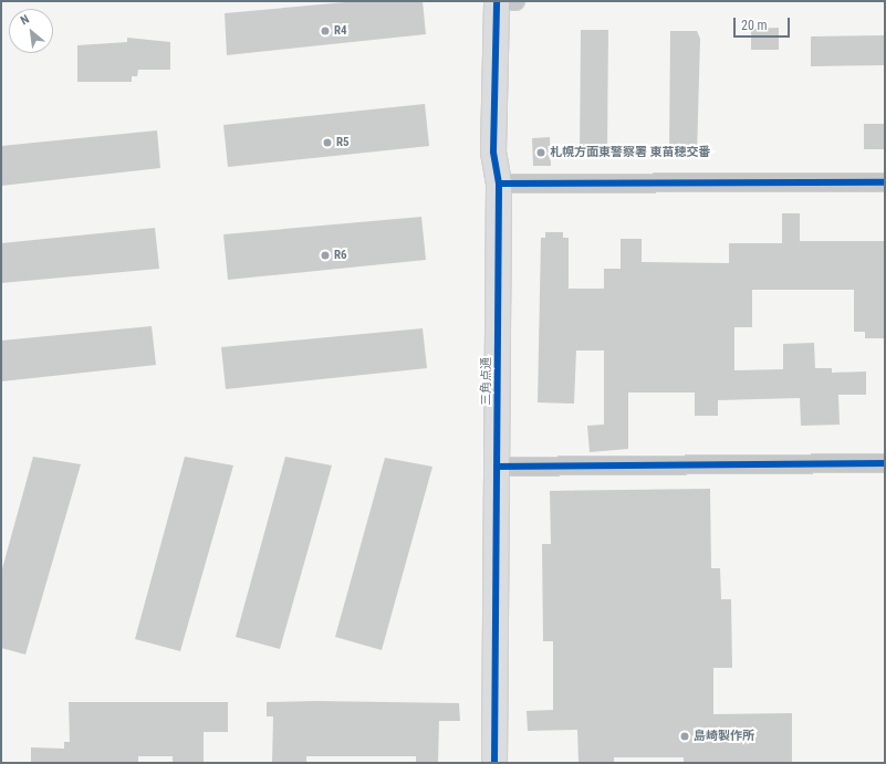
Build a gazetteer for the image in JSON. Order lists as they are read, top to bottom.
{
  "streets": {
    "street": ["三角点通"]
  },
  "places": [
    "R4",
    "R5",
    "札幌方面東警察署 東苗穂交番",
    "R6",
    "島崎製作所"
  ],
  "scale_bar": "20 m",
  "north": "top left"
}
